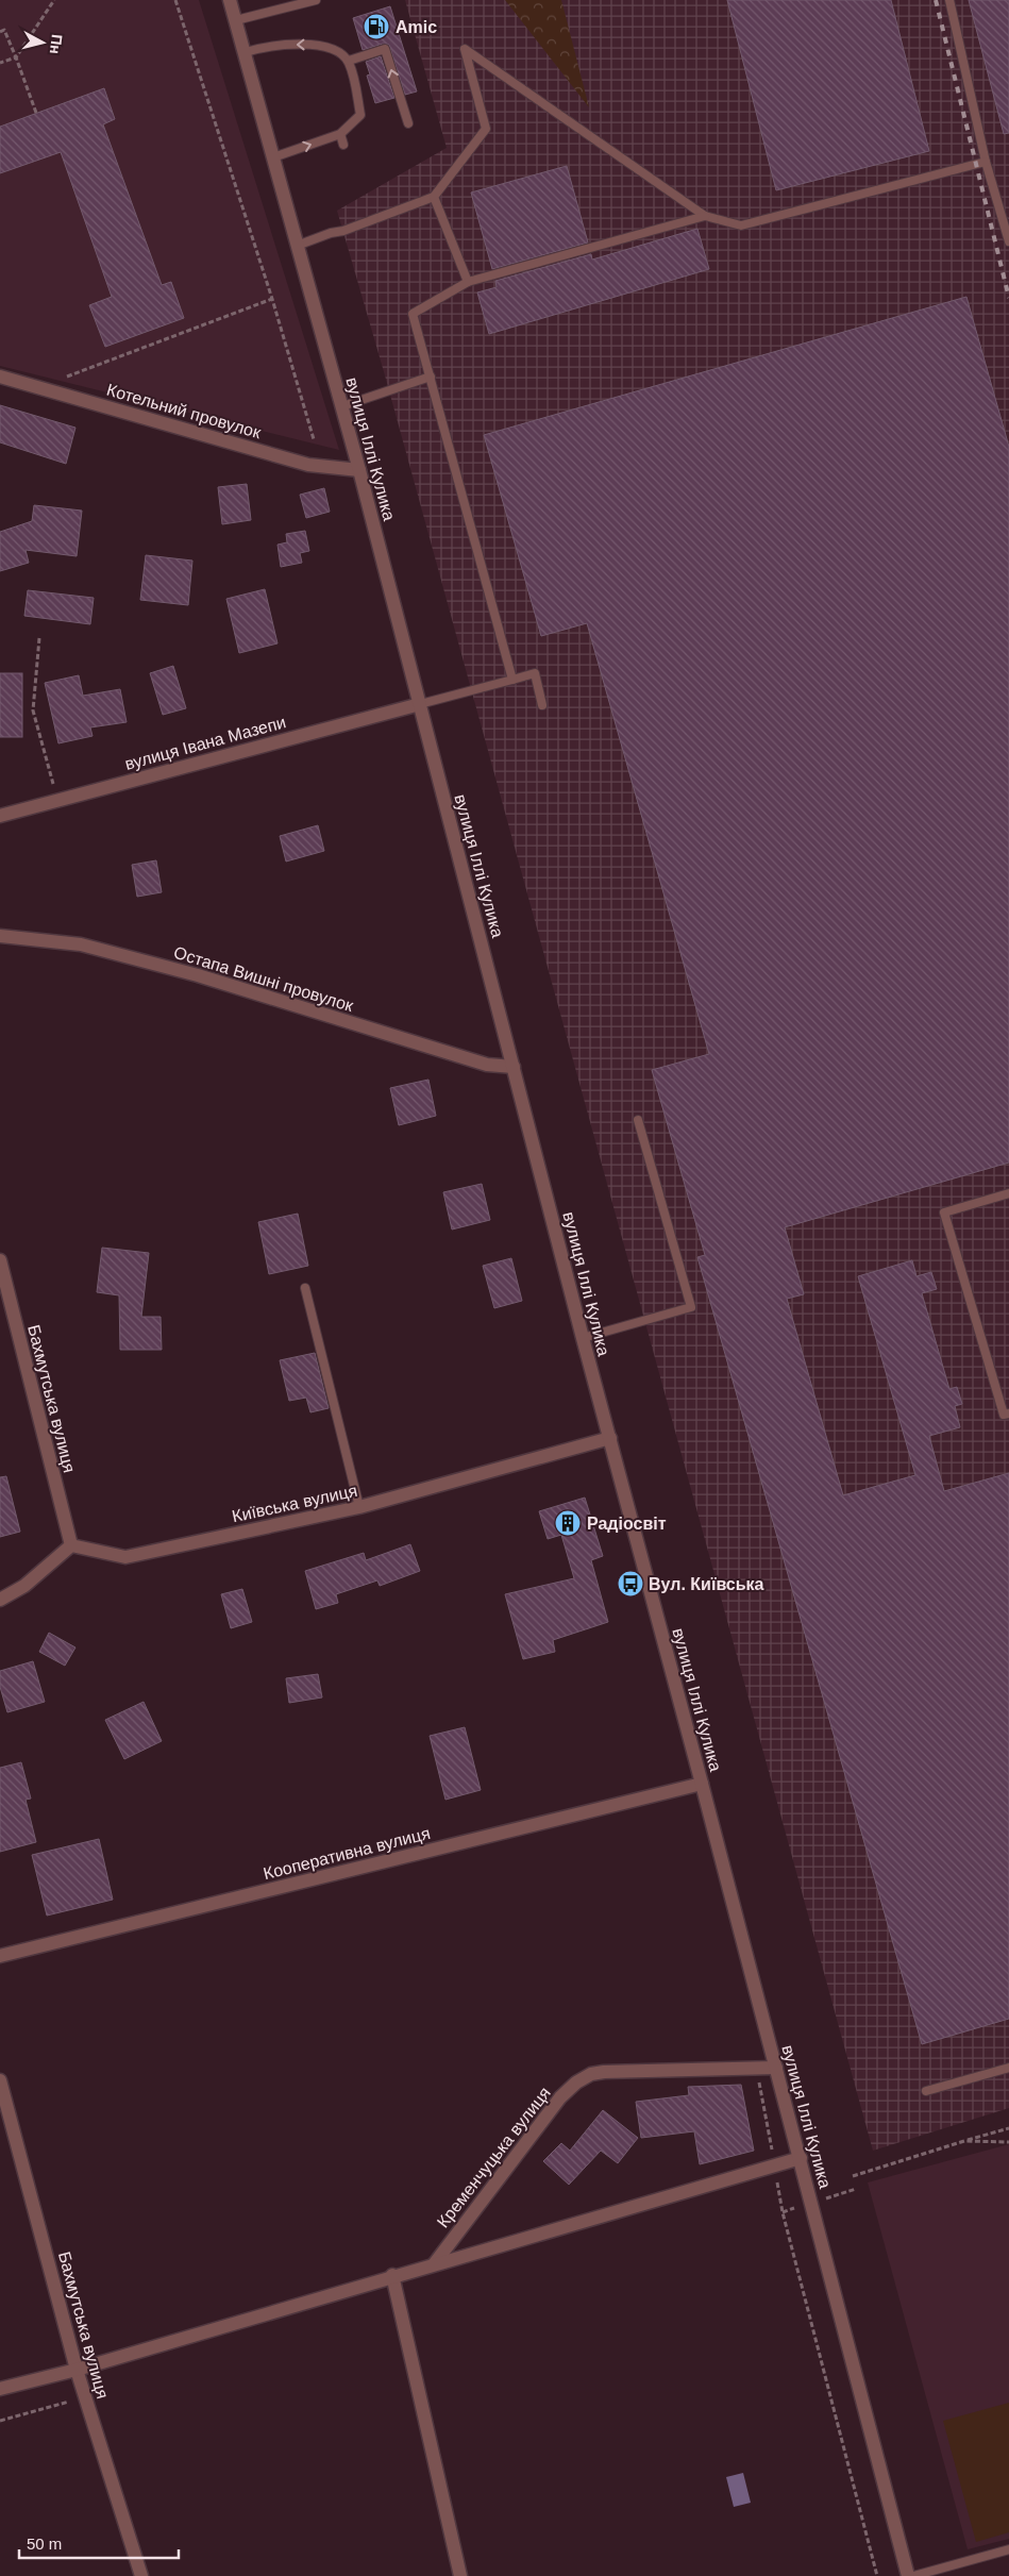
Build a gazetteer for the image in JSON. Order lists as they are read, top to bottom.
{
  "streets": {
    "street": [
      "Котельний провулок",
      "вулиця Іллі Кулика",
      "вулиця Івана Мазепи",
      "Остапа Вишні провулок",
      "Бахмутська вулиця",
      "Київська вулиця",
      "Кооперативна вулиця",
      "Кременчуцька вулиця"
    ]
  },
  "crossings": [
    ["Котельний провулок", "вулиця Іллі Кулика"],
    ["вулиця Іллі Кулика", "вулиця Івана Мазепи"],
    ["вулиця Іллі Кулика", "Остапа Вишні провулок"],
    ["вулиця Іллі Кулика", "Київська вулиця"],
    ["вулиця Іллі Кулика", "Кооперативна вулиця"],
    ["вулиця Іллі Кулика", "Кременчуцька вулиця"],
    ["Бахмутська вулиця", "Київська вулиця"]
  ],
  "places": {
    "fuel station": ["Amic"],
    "building": ["Радіосвіт"],
    "bus stop": ["Вул. Київська"]
  },
  "scale_bar": "50 m",
  "north": "right"
}
